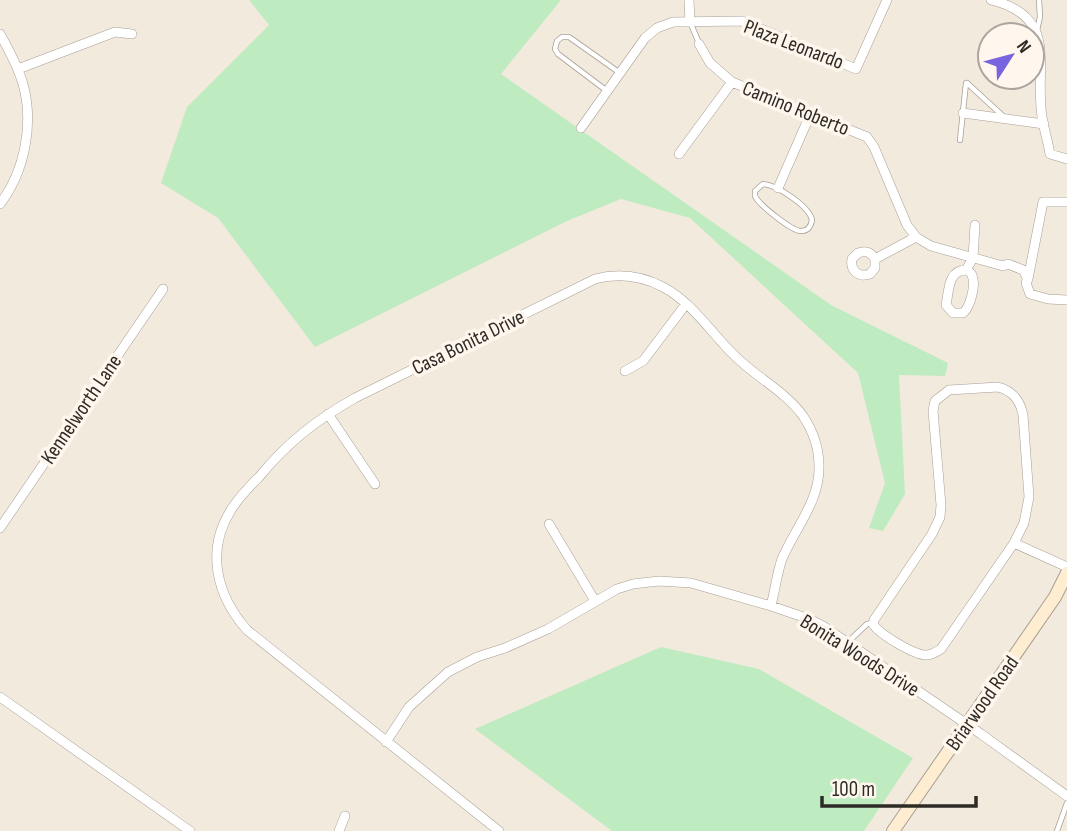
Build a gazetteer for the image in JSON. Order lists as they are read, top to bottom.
{
  "streets": {
    "main road": ["Briarwood Road"],
    "street": [
      "Plaza Leonardo",
      "Camino Roberto",
      "Casa Bonita Drive",
      "Kennelworth Lane",
      "Bonita Woods Drive"
    ]
  },
  "crossings": [
    ["Plaza Leonardo", "Camino Roberto"],
    ["Casa Bonita Drive", "Bonita Woods Drive"],
    ["Bonita Woods Drive", "Briarwood Road"]
  ],
  "scale_bar": "100 m",
  "north": "top right"
}
